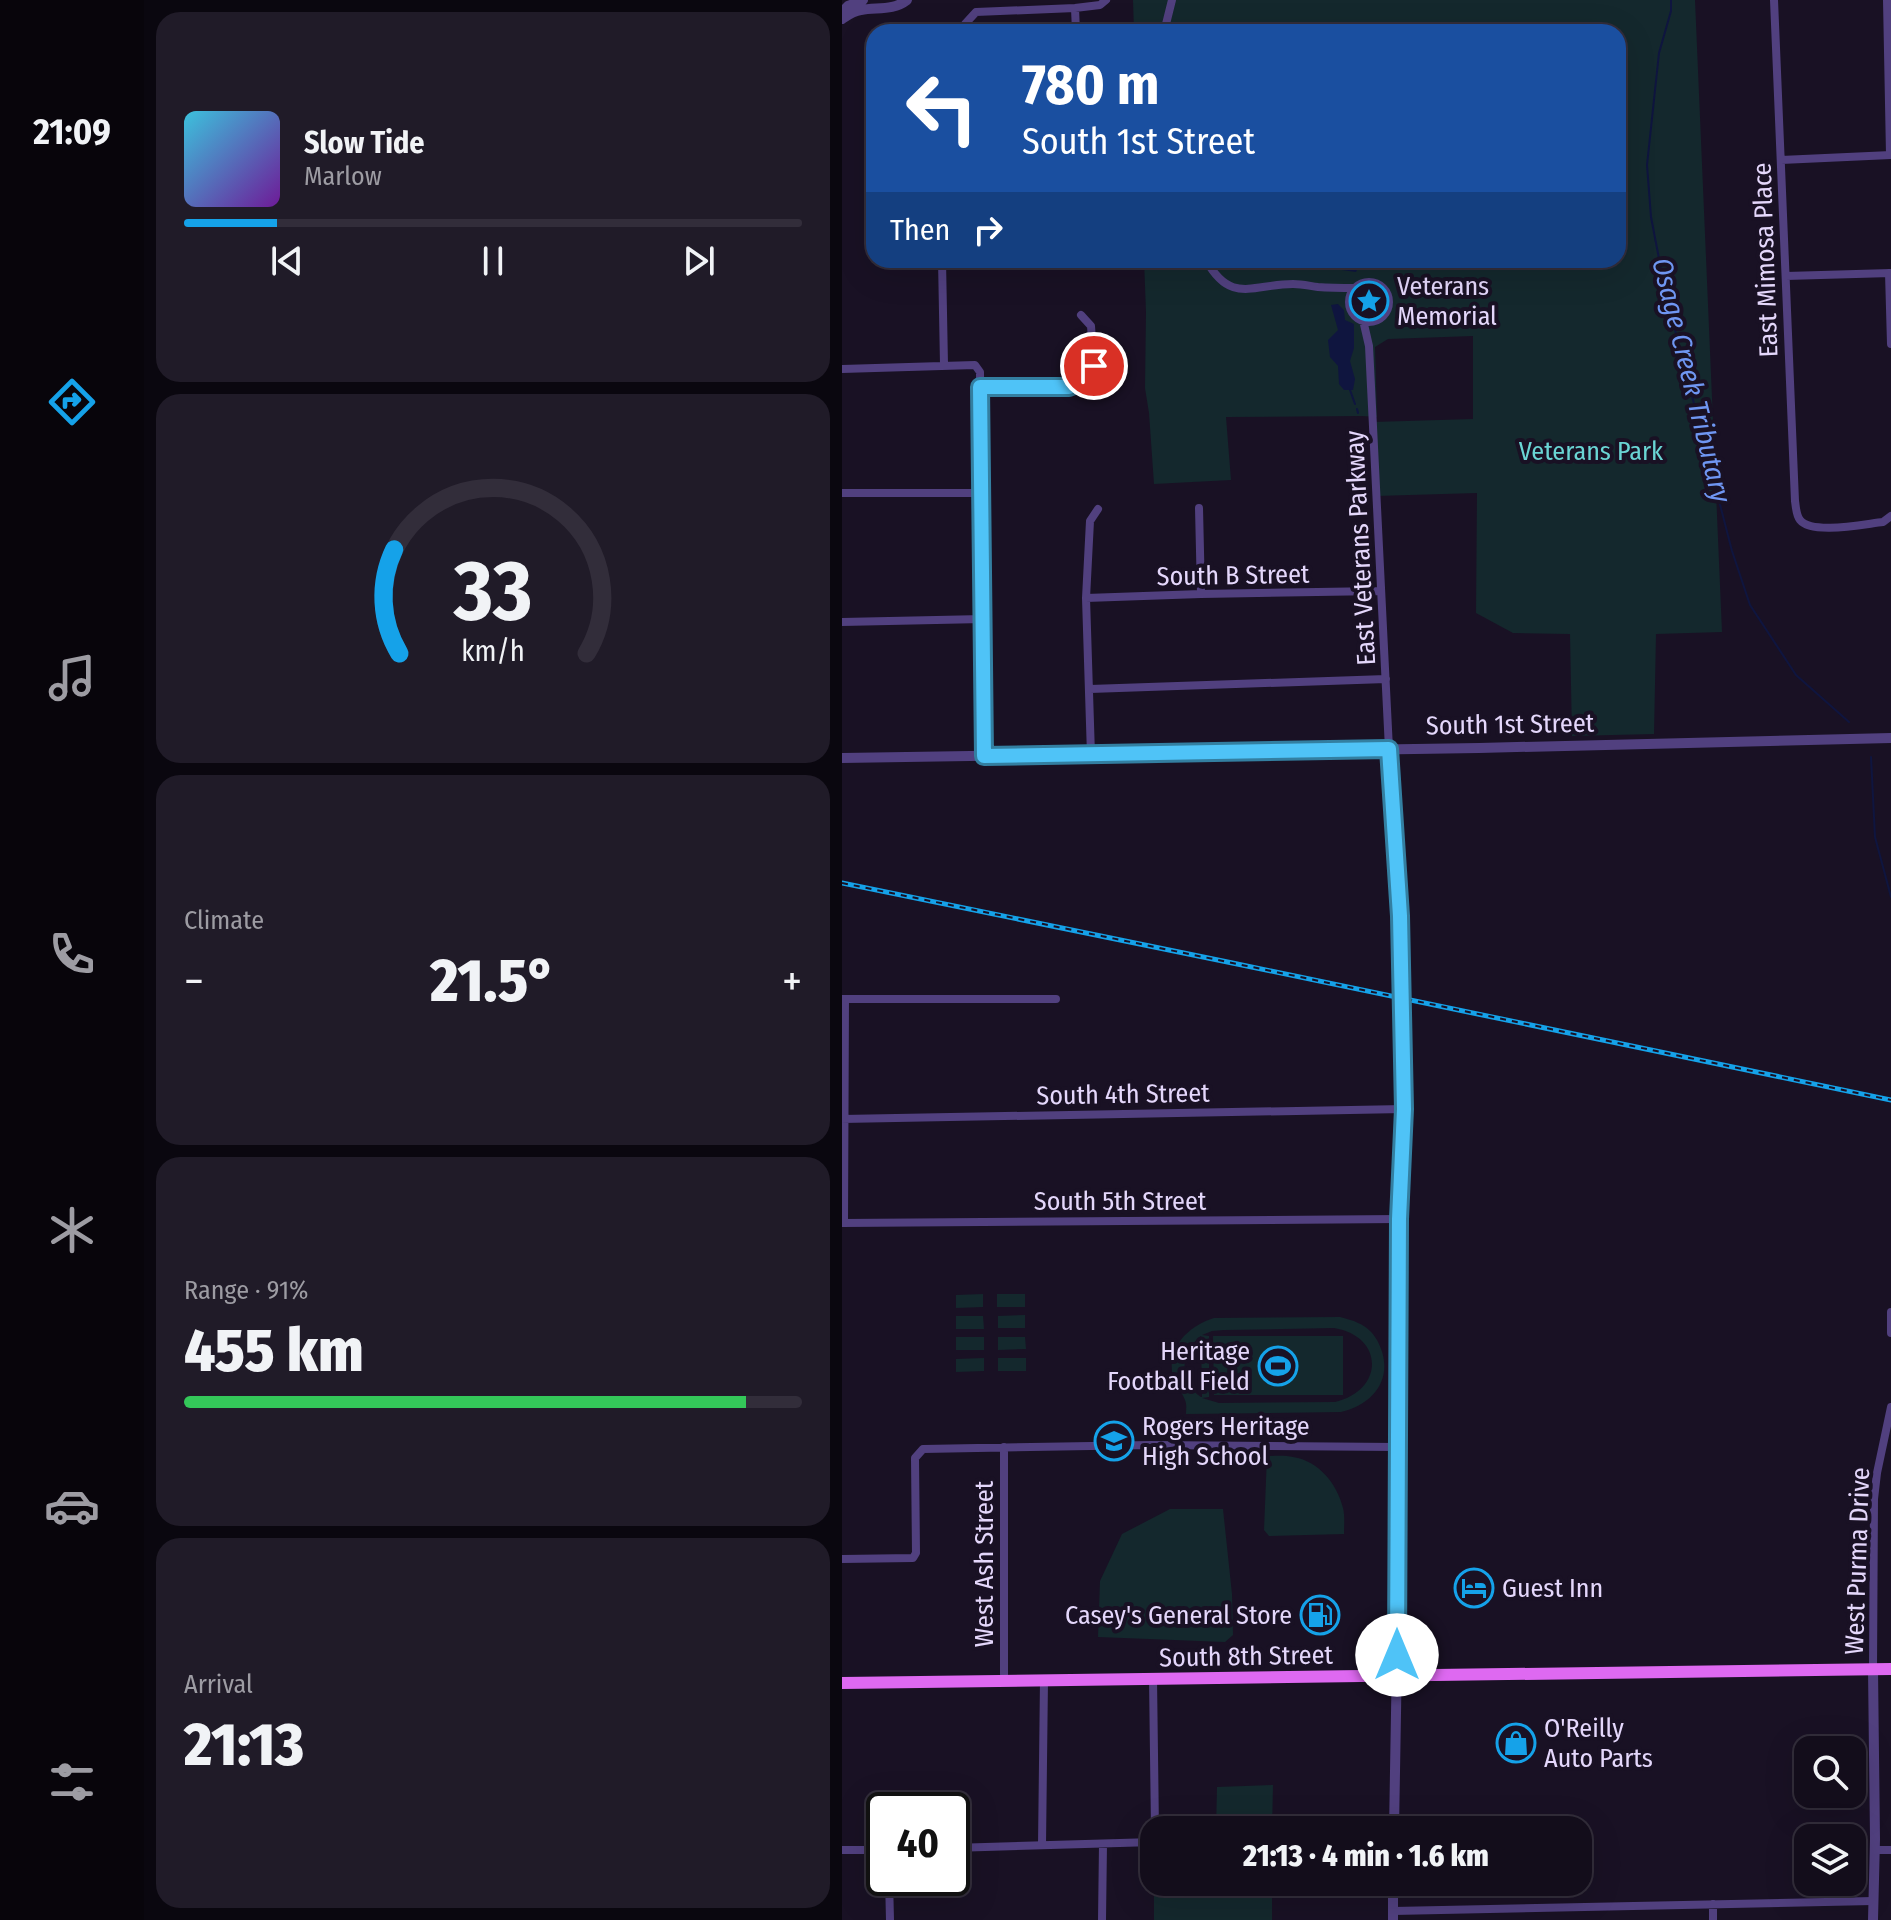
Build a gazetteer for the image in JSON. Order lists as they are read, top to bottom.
{
  "streets": {
    "main road": ["South 8th Street"],
    "street": [
      "East Mimosa Place",
      "East Veterans Parkway",
      "South B Street",
      "South 1st Street",
      "South 4th Street",
      "South 5th Street",
      "West Purma Drive",
      "West Ash Street"
    ]
  },
  "crossings": [
    ["East Veterans Parkway", "South B Street"],
    ["East Veterans Parkway", "South 1st Street"],
    ["West Purma Drive", "South 8th Street"],
    ["West Ash Street", "South 8th Street"]
  ],
  "water": ["Osage Creek Tributary"],
  "parks": ["Veterans Park"],
  "places": {
    "place": ["Veterans Memorial"],
    "sports": ["Heritage Football Field"],
    "school or university": ["Rogers Heritage High School"],
    "hotel": ["Guest Inn"],
    "fuel station": ["Casey's General Store"],
    "shop": ["O'Reilly Auto Parts"]
  },
  "page": {
    "tabs": "21:09",
    "turn": ["780 m", "South 1st Street"],
    "song": ["Slow Tide", "Marlow"],
    "then": "Then",
    "tile": [
      "Climate",
      ["Range · 91%", "455 km"],
      ["Arrival", "21:13"]
    ],
    "heat": ["−", "21.5°", "+"],
    "limit": "40",
    "trip": "21:13 · 4 min · 1.6 km",
    "gauge": ["33", "km/h"]
  }
}
